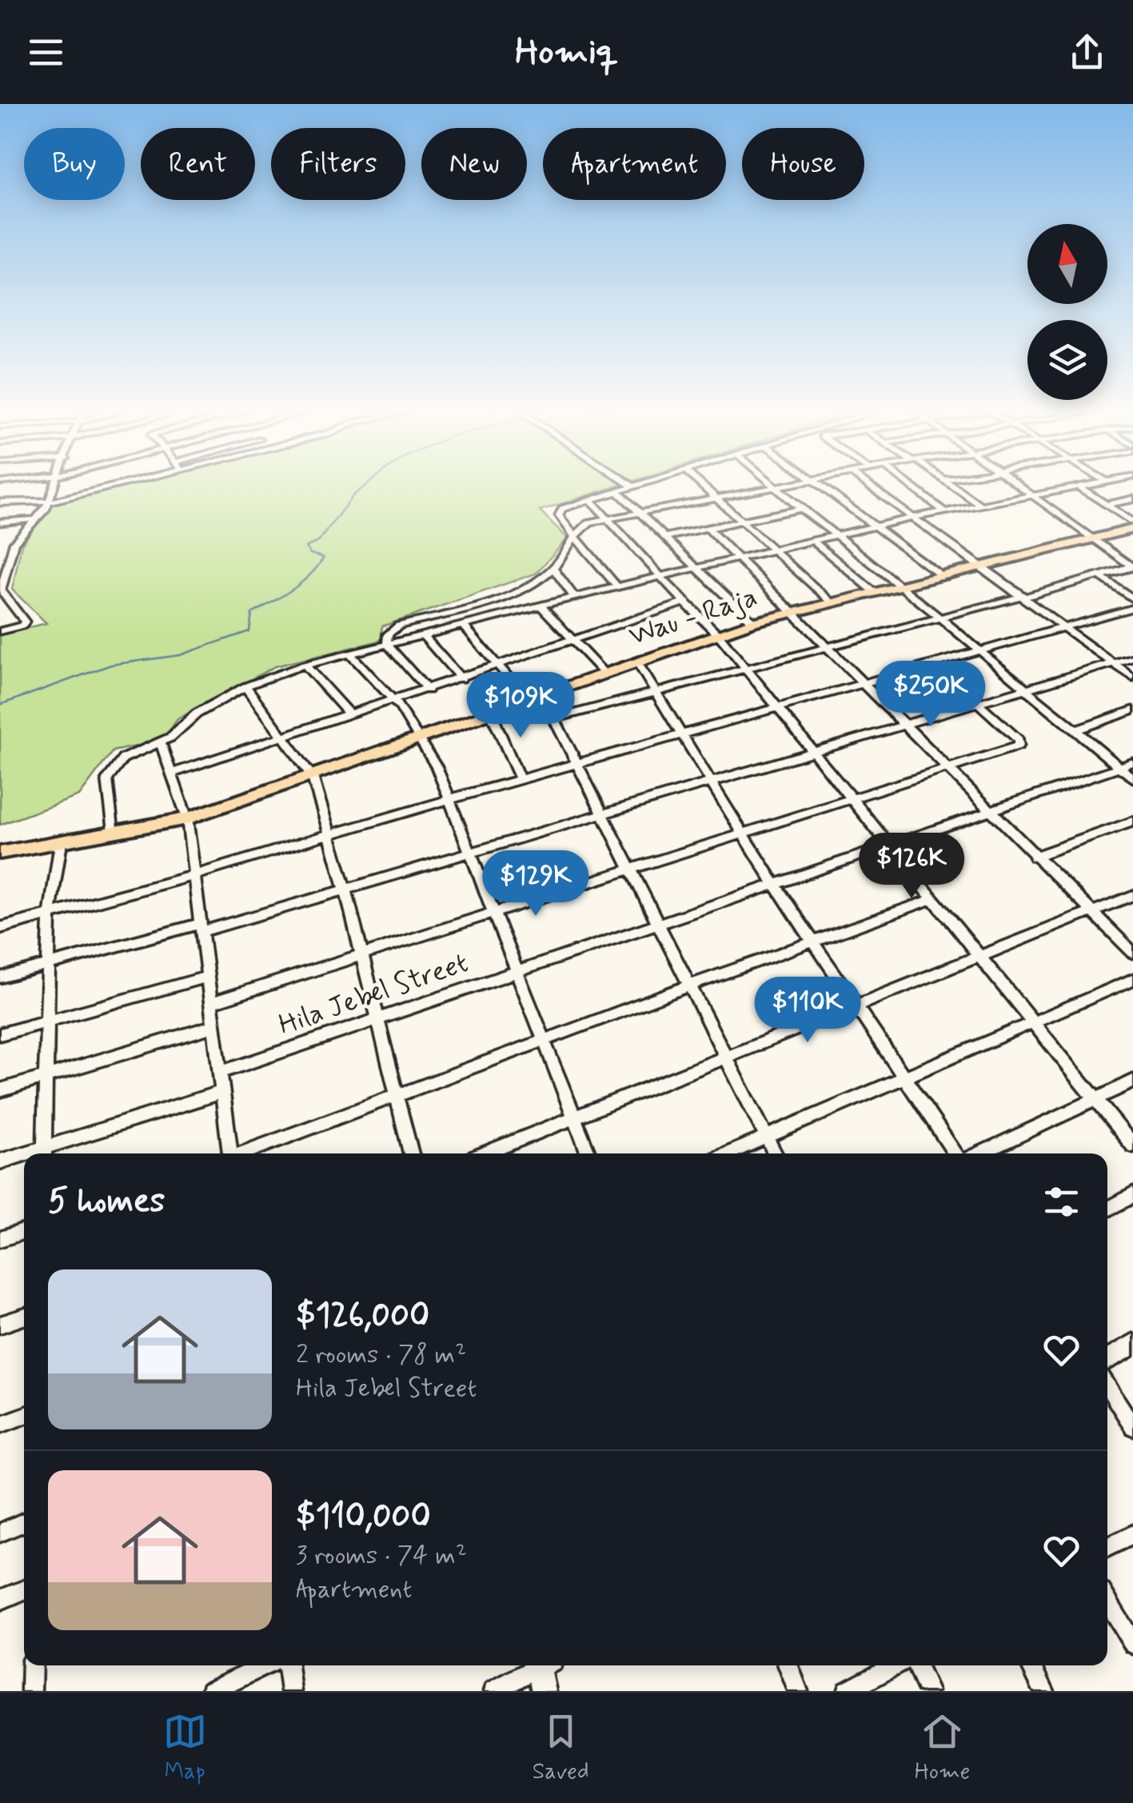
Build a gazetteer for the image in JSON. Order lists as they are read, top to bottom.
{
  "streets": {
    "main road": ["Wau - Raja"],
    "street": ["Hila Jebel Street"]
  },
  "north": "top",
  "page": {
    "header": "Homiq",
    "chip": [
      "Buy",
      "Rent",
      "Filters",
      "New",
      "Apartment",
      "House"
    ],
    "price": [
      "$250K",
      "$109K",
      "$126K",
      "$129K",
      "$110K"
    ],
    "heading": "5 homes",
    "list": [
      {
        "name": "$126,000",
        "note": "2 rooms · 78 m² · Hila Jebel Street"
      },
      {
        "name": "$110,000",
        "note": "3 rooms · 74 m² · Apartment"
      }
    ],
    "tabs": ["Map", "Saved", "Home"]
  }
}
